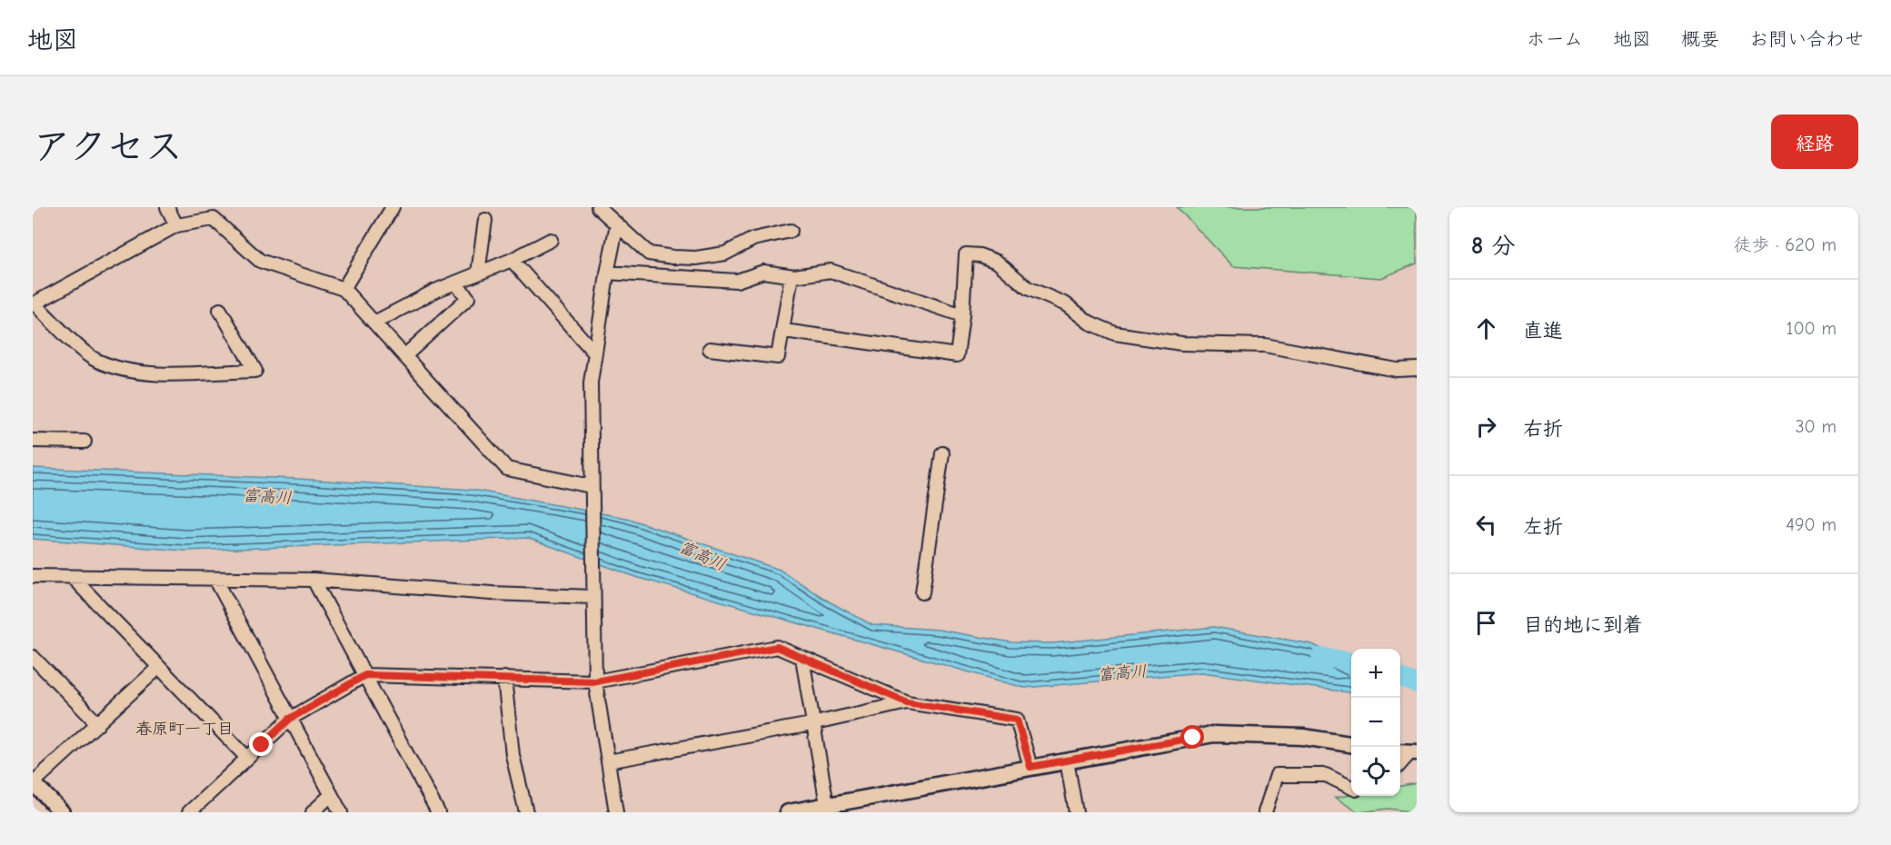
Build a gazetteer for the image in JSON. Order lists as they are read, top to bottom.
{
  "districts": ["春原町一丁目"],
  "water": ["富高川"],
  "page": {
    "header": "地図",
    "nav": [
      "ホーム",
      "地図",
      "概要",
      "お問い合わせ"
    ],
    "title": "アクセス",
    "buttons": "経路",
    "heading": ["8 分", "徒歩 · 620 m"],
    "list": [
      ["直進", "100 m"],
      ["右折", "30 m"],
      ["左折", "490 m"],
      "目的地に到着"
    ],
    "map_buttons": ["+", "−"]
  }
}
